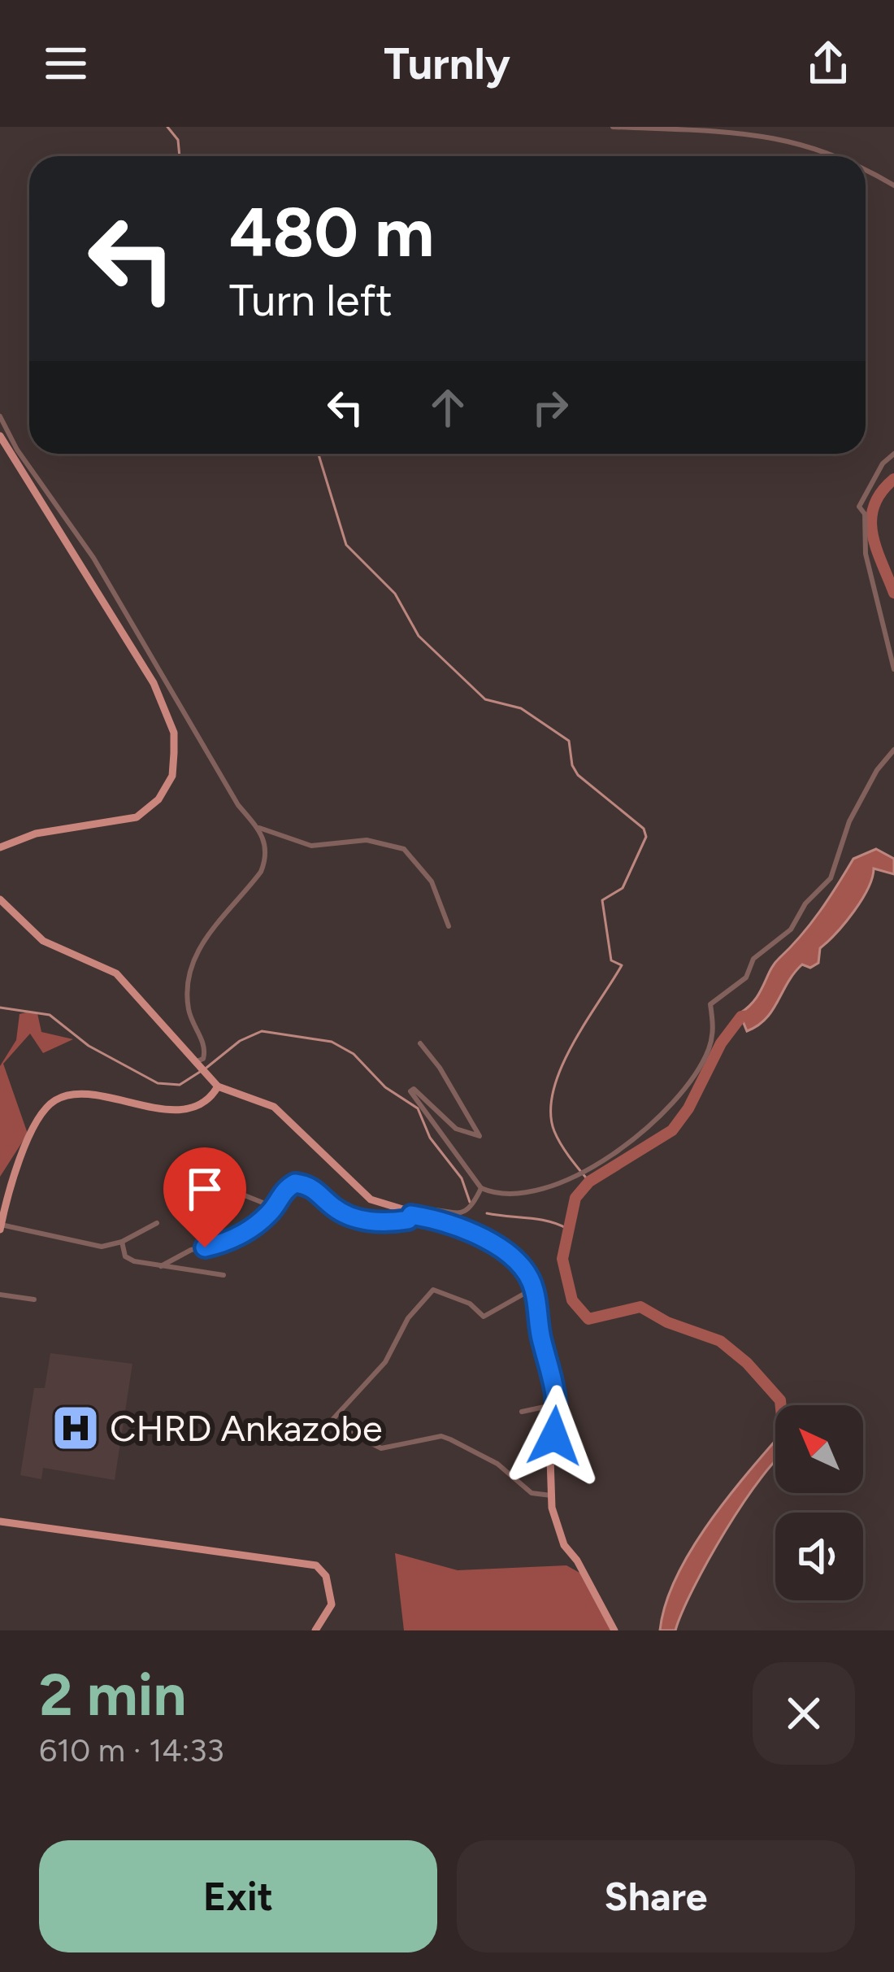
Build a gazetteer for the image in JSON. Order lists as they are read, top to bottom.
{
  "places": {
    "hospital": ["CHRD Ankazobe"]
  },
  "north": "top left",
  "page": {
    "header": "Turnly",
    "turn": ["480 m", "Turn left"],
    "heading": ["2 min", "610 m · 14:33"],
    "buttons": ["Exit", "Share"]
  }
}
